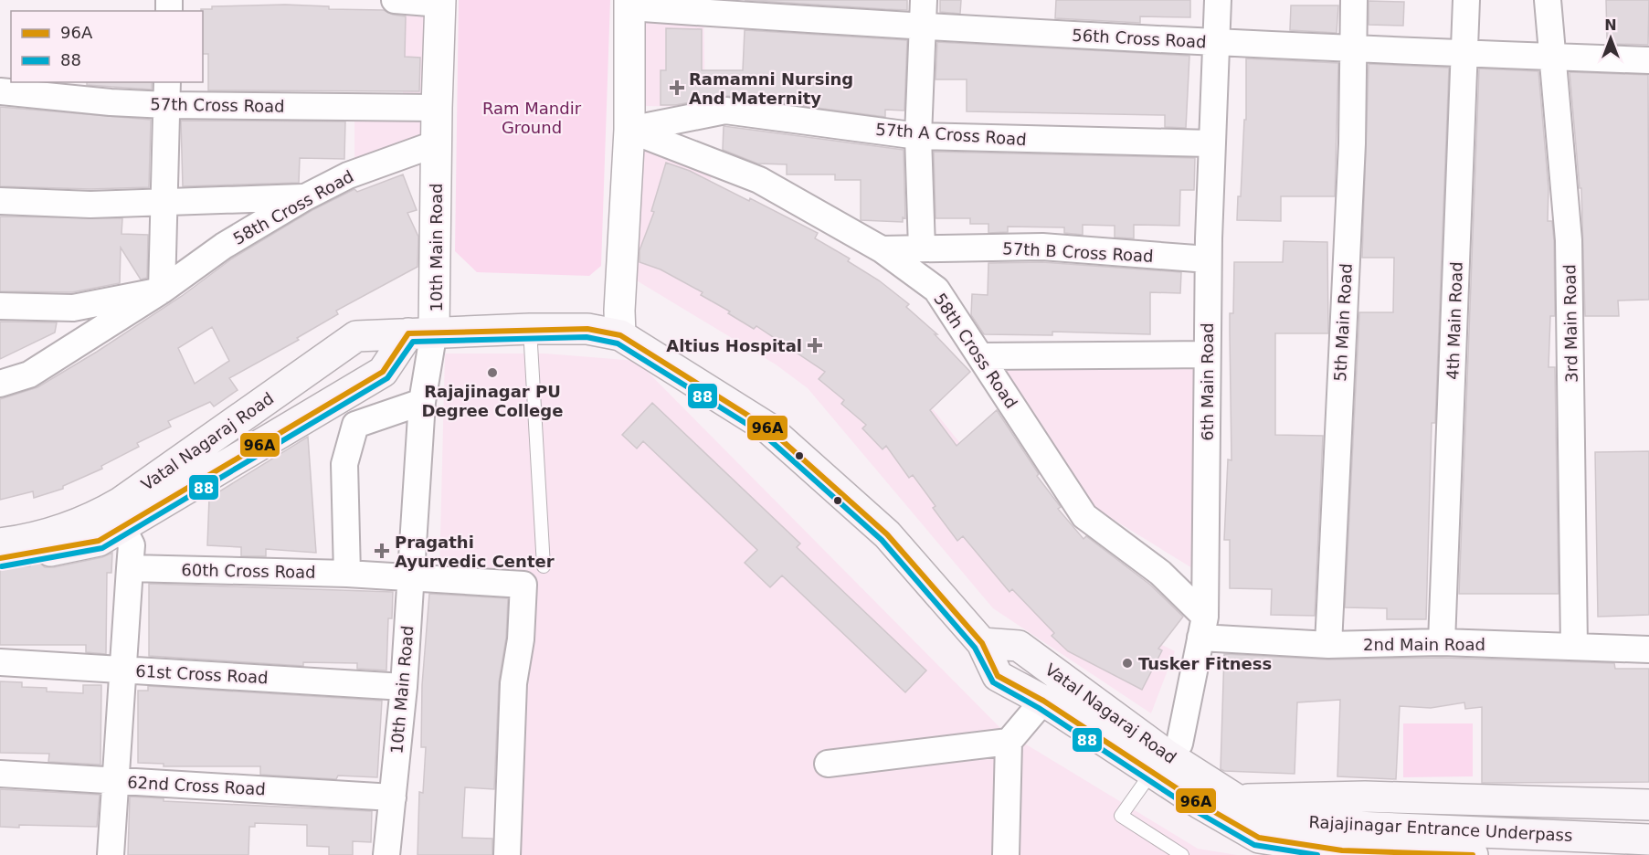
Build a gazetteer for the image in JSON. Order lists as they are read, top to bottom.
{
  "streets": {
    "main road": ["Vatal Nagaraj Road", "Rajajinagar Entrance Underpass"],
    "street": [
      "56th Cross Road",
      "57th Cross Road",
      "57th A Cross Road",
      "58th Cross Road",
      "10th Main Road",
      "57th B Cross Road",
      "4th Main Road",
      "5th Main Road",
      "3rd Main Road",
      "6th Main Road",
      "60th Cross Road",
      "2nd Main Road",
      "61st Cross Road",
      "62nd Cross Road"
    ]
  },
  "crossings": [
    ["56th Cross Road", "4th Main Road"],
    ["56th Cross Road", "5th Main Road"],
    ["56th Cross Road", "3rd Main Road"],
    ["56th Cross Road", "6th Main Road"],
    ["57th Cross Road", "10th Main Road"],
    ["57th A Cross Road", "58th Cross Road"],
    ["57th A Cross Road", "6th Main Road"],
    ["58th Cross Road", "10th Main Road"],
    ["58th Cross Road", "57th B Cross Road"],
    ["58th Cross Road", "6th Main Road"],
    ["58th Cross Road", "2nd Main Road"],
    ["10th Main Road", "Vatal Nagaraj Road"],
    ["10th Main Road", "60th Cross Road"],
    ["10th Main Road", "61st Cross Road"],
    ["10th Main Road", "62nd Cross Road"],
    ["57th B Cross Road", "6th Main Road"],
    ["4th Main Road", "2nd Main Road"],
    ["5th Main Road", "2nd Main Road"],
    ["3rd Main Road", "2nd Main Road"],
    ["6th Main Road", "Vatal Nagaraj Road"],
    ["6th Main Road", "2nd Main Road"],
    ["Vatal Nagaraj Road", "Rajajinagar Entrance Underpass"]
  ],
  "parks": ["Ram Mandir Ground"],
  "places": {
    "health": ["Ramamni Nursing And Maternity", "Altius Hospital", "Pragathi Ayurvedic Center"],
    "other": ["Rajajinagar PU Degree College", "Tusker Fitness"]
  },
  "lines": ["transit line 96A", "transit line 88"],
  "legend": ["96A", "88"],
  "north": "top"
}
